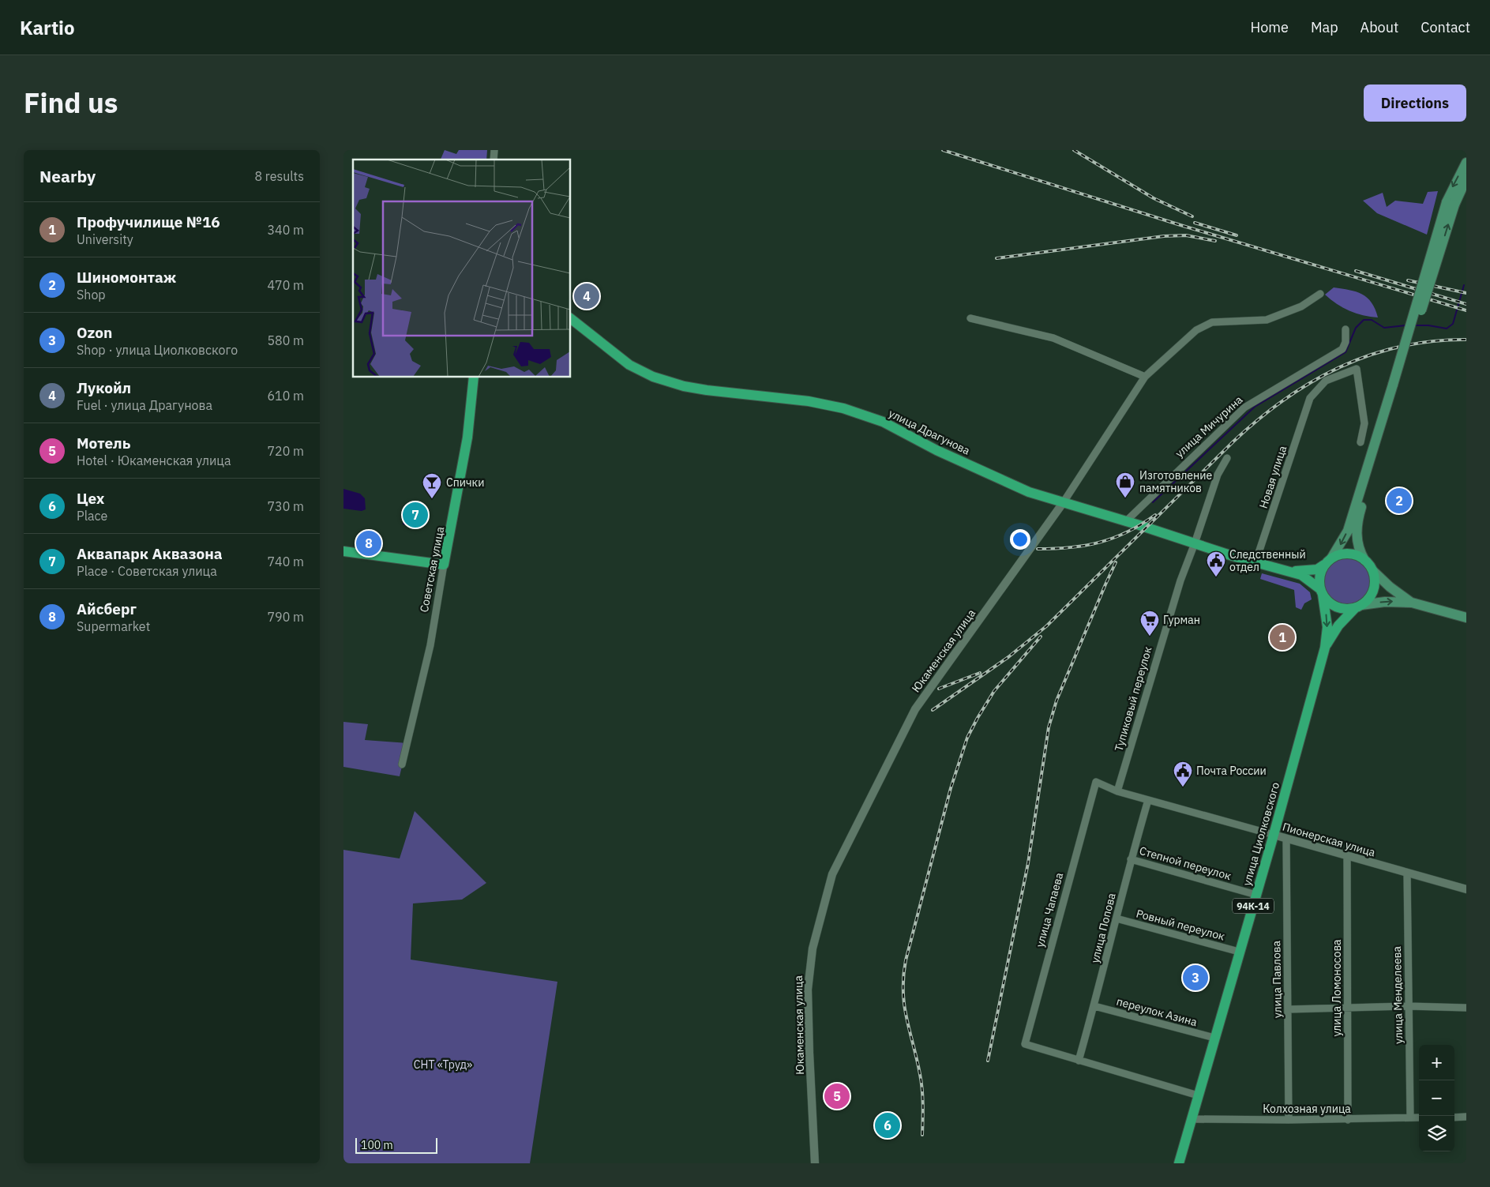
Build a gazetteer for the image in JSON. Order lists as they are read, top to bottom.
{
  "streets": {
    "main road": [
      "улица Драгунова",
      "Советская улица",
      "улица Циолковского",
      "94К-14"
    ],
    "street": [
      "улица Мичурина",
      "Новая улица",
      "Юкаменская улица",
      "Тупиковый переулок",
      "Пионерская улица",
      "Степной переулок",
      "улица Чапаева",
      "Ровный переулок",
      "улица Попова",
      "улица Павлова",
      "улица Ломоносова",
      "улица Менделеева",
      "переулок Азина",
      "Колхозная улица"
    ]
  },
  "crossings": [
    ["улица Мичурина", "улица Драгунова"],
    ["улица Драгунова", "Новая улица"],
    ["улица Драгунова", "Юкаменская улица"],
    ["улица Драгунова", "Тупиковый переулок"],
    ["улица Драгунова", "улица Циолковского"],
    ["Тупиковый переулок", "Пионерская улица"],
    ["улица Циолковского", "Пионерская улица"],
    ["улица Циолковского", "Степной переулок"],
    ["улица Циолковского", "Ровный переулок"],
    ["улица Циолковского", "переулок Азина"],
    ["улица Циолковского", "Колхозная улица"],
    ["Пионерская улица", "улица Чапаева"],
    ["Пионерская улица", "улица Попова"],
    ["Пионерская улица", "улица Павлова"],
    ["Пионерская улица", "улица Ломоносова"],
    ["Пионерская улица", "улица Менделеева"],
    ["Степной переулок", "улица Попова"],
    ["улица Чапаева", "улица Попова"],
    ["Ровный переулок", "улица Попова"],
    ["улица Попова", "переулок Азина"],
    ["улица Павлова", "Колхозная улица"],
    ["улица Ломоносова", "Колхозная улица"],
    ["улица Менделеева", "Колхозная улица"]
  ],
  "parks": ["СНТ «Труд»"],
  "places": {
    "shop": ["Изготовление памятников"],
    "bar": ["Спички"],
    "public building": ["Следственный отдел", "Почта России"],
    "supermarket": ["Гурман"]
  },
  "scale_bar": "100 m",
  "page": {
    "header": "Kartio",
    "nav": [
      "Home",
      "Map",
      "About",
      "Contact"
    ],
    "title": "Find us",
    "buttons": "Directions",
    "heading": ["Nearby", "8 results"],
    "list": [
      {
        "mark": "1",
        "name": "Профучилище №16",
        "note": "University",
        "value": "340 m"
      },
      {
        "mark": "2",
        "name": "Шиномонтаж",
        "note": "Shop",
        "value": "470 m"
      },
      {
        "mark": "3",
        "name": "Ozon",
        "note": "Shop · улица Циолковского",
        "value": "580 m"
      },
      {
        "mark": "4",
        "name": "Лукойл",
        "note": "Fuel · улица Драгунова",
        "value": "610 m"
      },
      {
        "mark": "5",
        "name": "Мотель",
        "note": "Hotel · Юкаменская улица",
        "value": "720 m"
      },
      {
        "mark": "6",
        "name": "Цех",
        "note": "Place",
        "value": "730 m"
      },
      {
        "mark": "7",
        "name": "Аквапарк Аквазона",
        "note": "Place · Советская улица",
        "value": "740 m"
      },
      {
        "mark": "8",
        "name": "Айсберг",
        "note": "Supermarket",
        "value": "790 m"
      }
    ],
    "pins": [
      "4",
      "2",
      "7",
      "8",
      "1",
      "3",
      "5",
      "6"
    ],
    "map_buttons": ["+", "−"],
    "scale": "100 m"
  }
}
